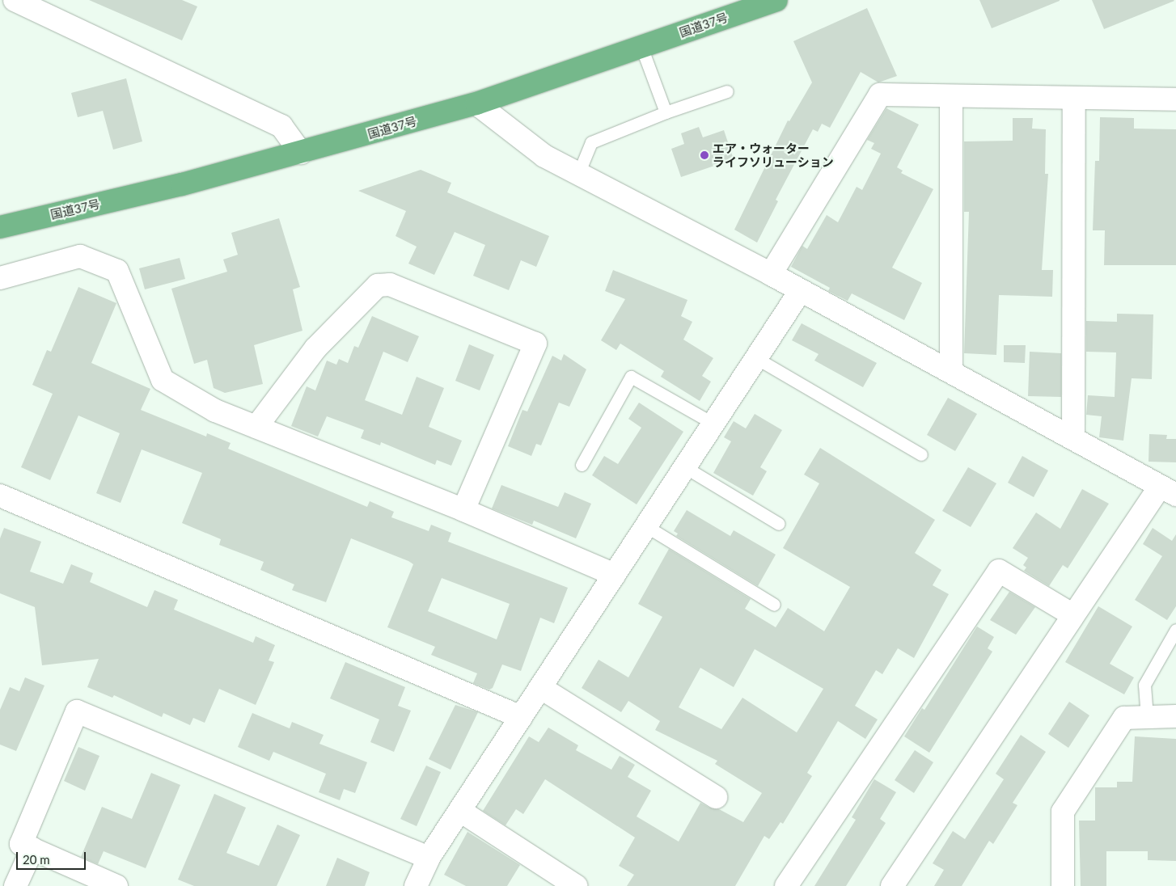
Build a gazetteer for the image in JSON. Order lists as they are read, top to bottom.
{
  "streets": {
    "highway": ["国道37号"]
  },
  "places": ["エア・ウォーター ライフソリューション"],
  "scale_bar": "20 m"
}
